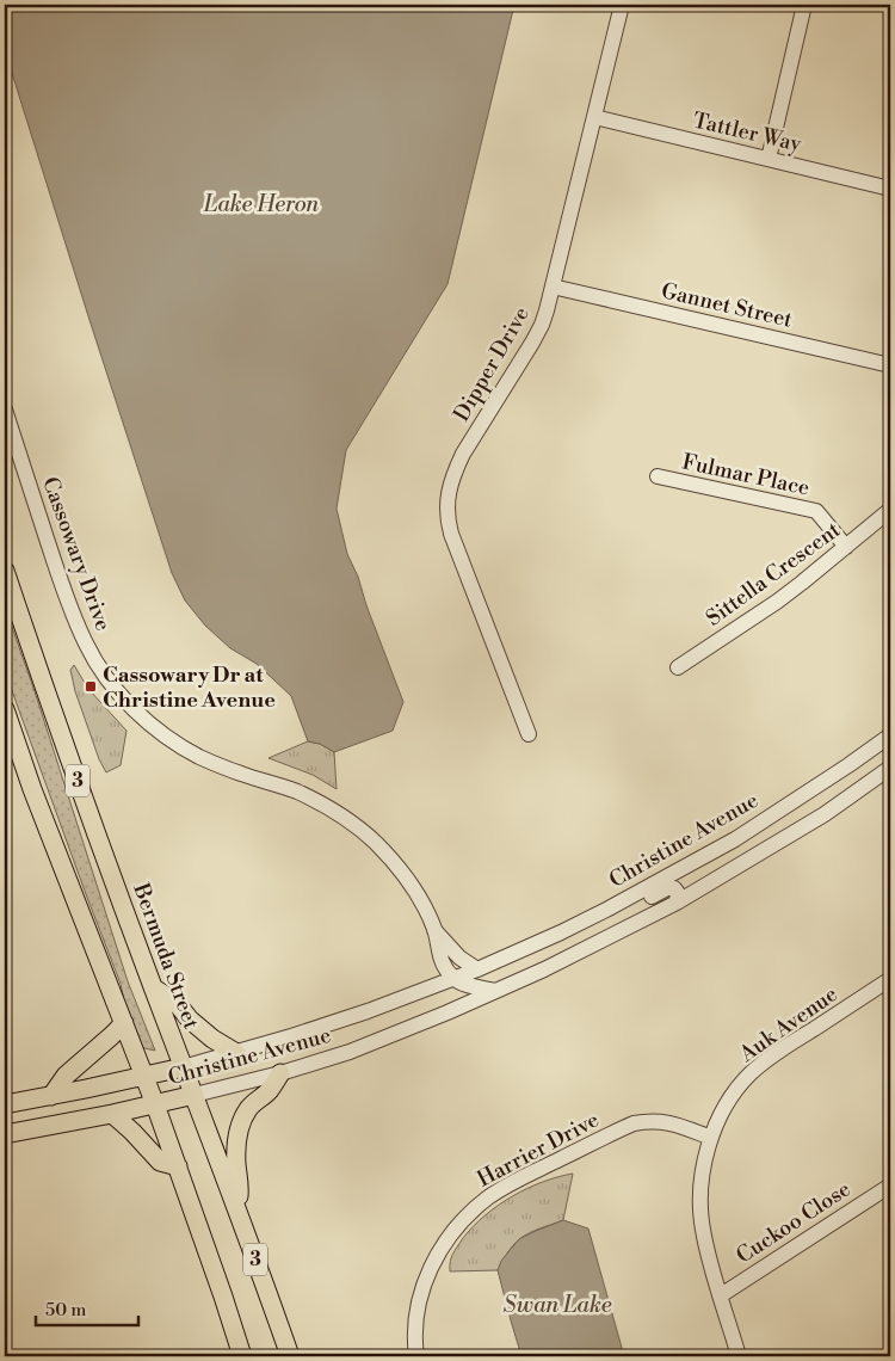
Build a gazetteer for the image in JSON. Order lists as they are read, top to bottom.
{
  "streets": {
    "main road": ["3", "Christine Avenue", "Bermuda Street"],
    "street": [
      "Tattler Way",
      "Gannet Street",
      "Dipper Drive",
      "Fulmar Place",
      "Cassowary Drive",
      "Sittella Crescent",
      "Auk Avenue",
      "Harrier Drive",
      "Cuckoo Close"
    ]
  },
  "crossings": [
    ["Tattler Way", "Dipper Drive"],
    ["Gannet Street", "Dipper Drive"],
    ["Fulmar Place", "Sittella Crescent"],
    ["Cassowary Drive", "Christine Avenue"],
    ["3", "Christine Avenue"],
    ["Christine Avenue", "Bermuda Street"],
    ["Auk Avenue", "Harrier Drive"],
    ["Auk Avenue", "Cuckoo Close"]
  ],
  "water": ["Lake Heron", "Swan Lake"],
  "places": {
    "transit": ["Cassowary Dr at Christine Avenue"]
  },
  "scale_bar": "50 m"
}
